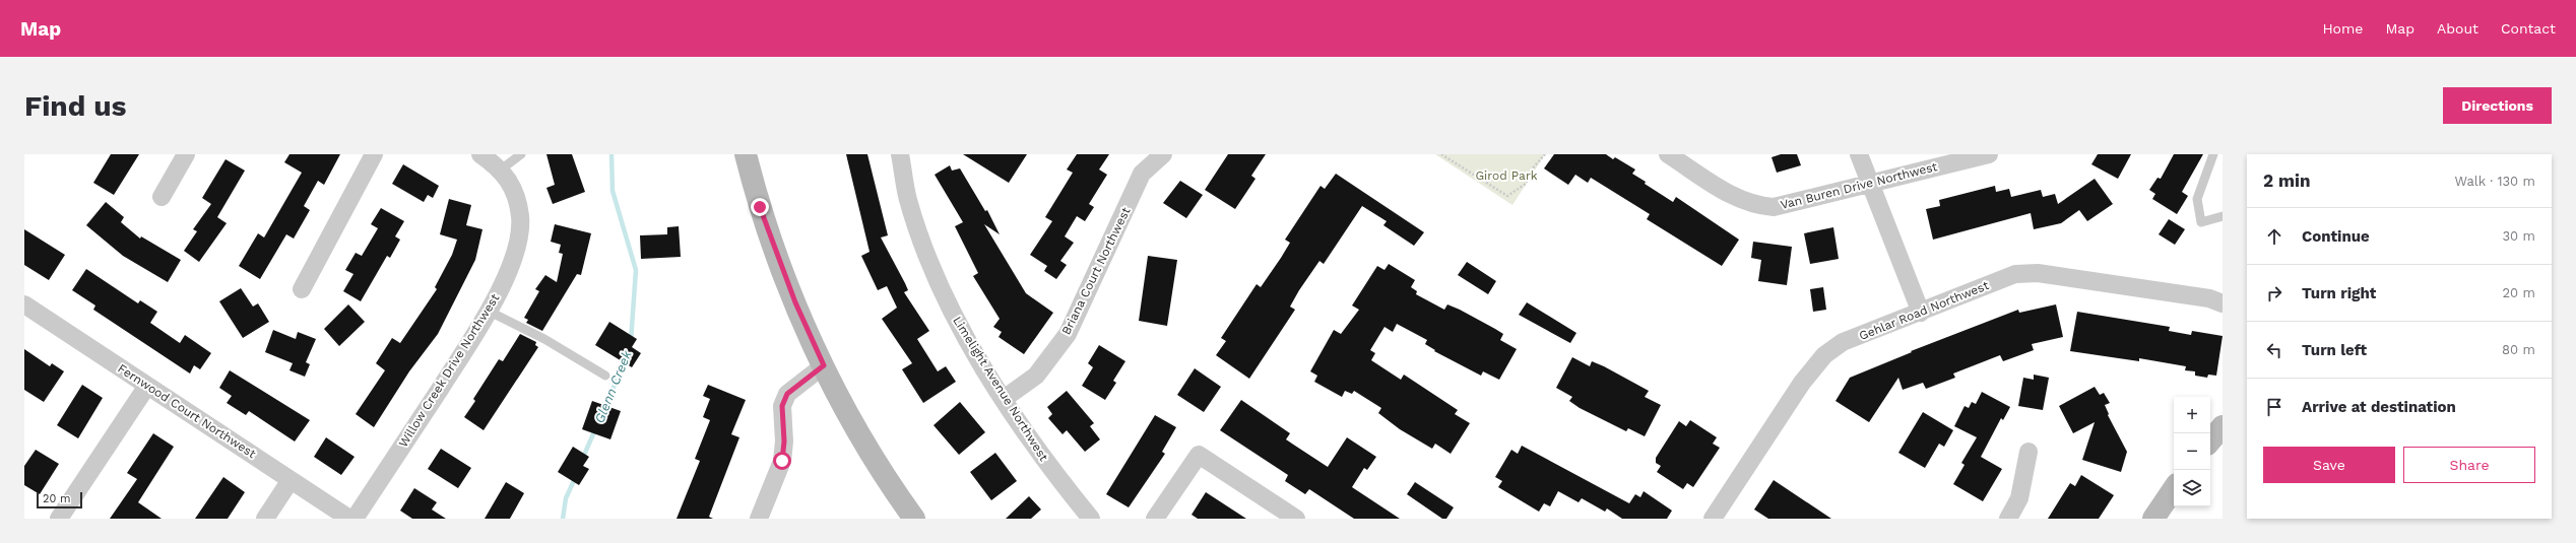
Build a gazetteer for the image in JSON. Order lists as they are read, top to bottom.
{
  "streets": {
    "street": [
      "Van Buren Drive Northwest",
      "Briana Court Northwest",
      "Gehlar Road Northwest",
      "Willow Creek Drive Northwest",
      "Limelight Avenue Northwest",
      "Fernwood Court Northwest"
    ]
  },
  "crossings": [
    ["Briana Court Northwest", "Limelight Avenue Northwest"]
  ],
  "water": ["Glenn Creek"],
  "parks": ["Girod Park"],
  "scale_bar": "20 m",
  "page": {
    "header": "Map",
    "nav": [
      "Home",
      "Map",
      "About",
      "Contact"
    ],
    "buttons": [
      "Directions",
      ["Save", "Share"]
    ],
    "title": "Find us",
    "heading": ["2 min", "Walk · 130 m"],
    "list": [
      ["Continue", "30 m"],
      ["Turn right", "20 m"],
      ["Turn left", "80 m"],
      "Arrive at destination"
    ],
    "map_buttons": ["+", "−"],
    "scale": "20 m"
  }
}
